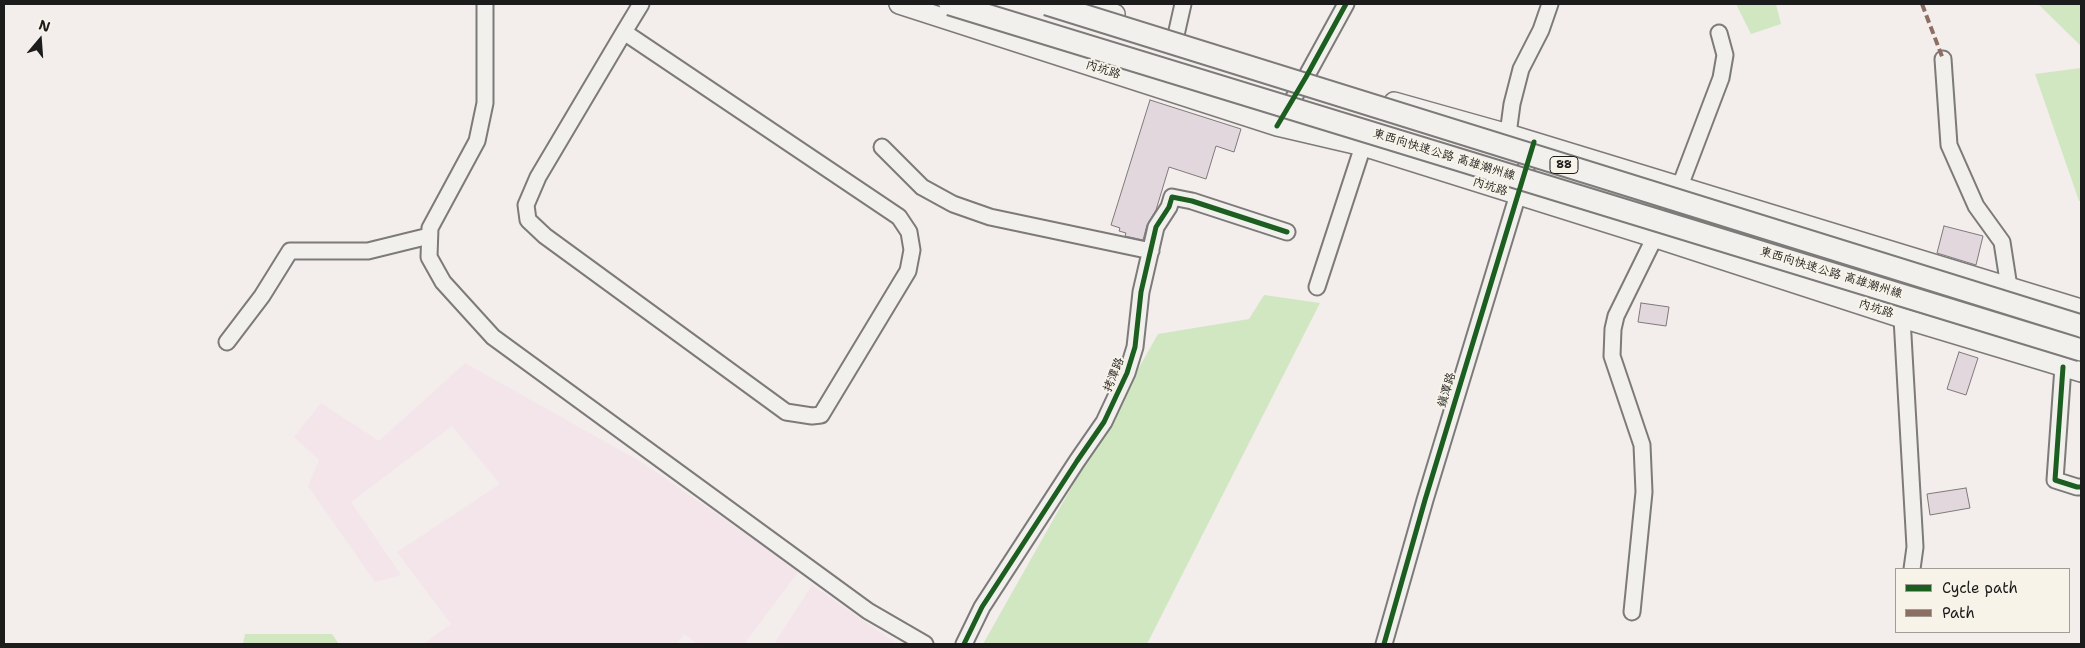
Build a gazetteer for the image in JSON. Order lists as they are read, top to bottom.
{
  "streets": {
    "highway": ["東西向快速公路 高雄潮州線", "88"],
    "main road": ["內坑路"],
    "street": ["拷潭路", "鎮潭路"]
  },
  "crossings": [
    ["內坑路", "鎮潭路"]
  ],
  "legend": ["Cycle path", "Path"],
  "north": "top"
}
